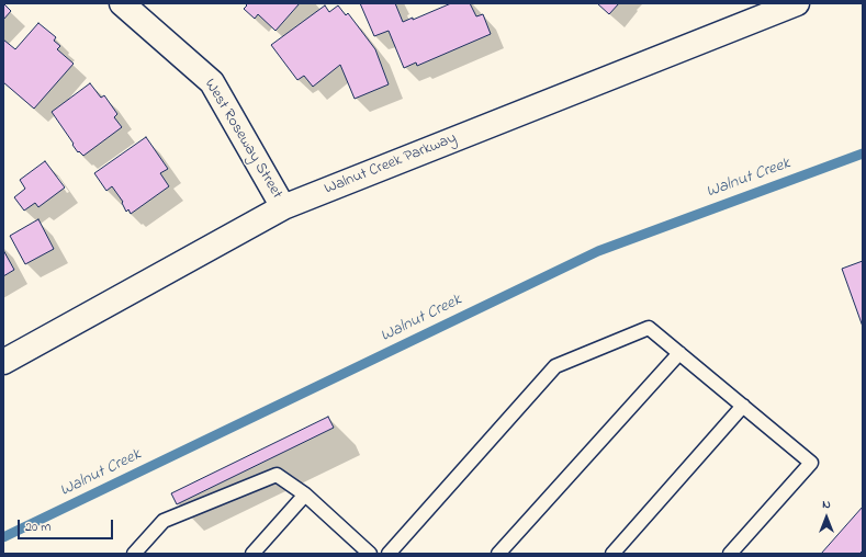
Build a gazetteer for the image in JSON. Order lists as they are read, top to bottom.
{
  "streets": {
    "street": ["West Roseway Street", "Walnut Creek Parkway"]
  },
  "crossings": [
    ["West Roseway Street", "Walnut Creek Parkway"]
  ],
  "water": ["Walnut Creek"],
  "scale_bar": "20 m",
  "north": "top"
}
